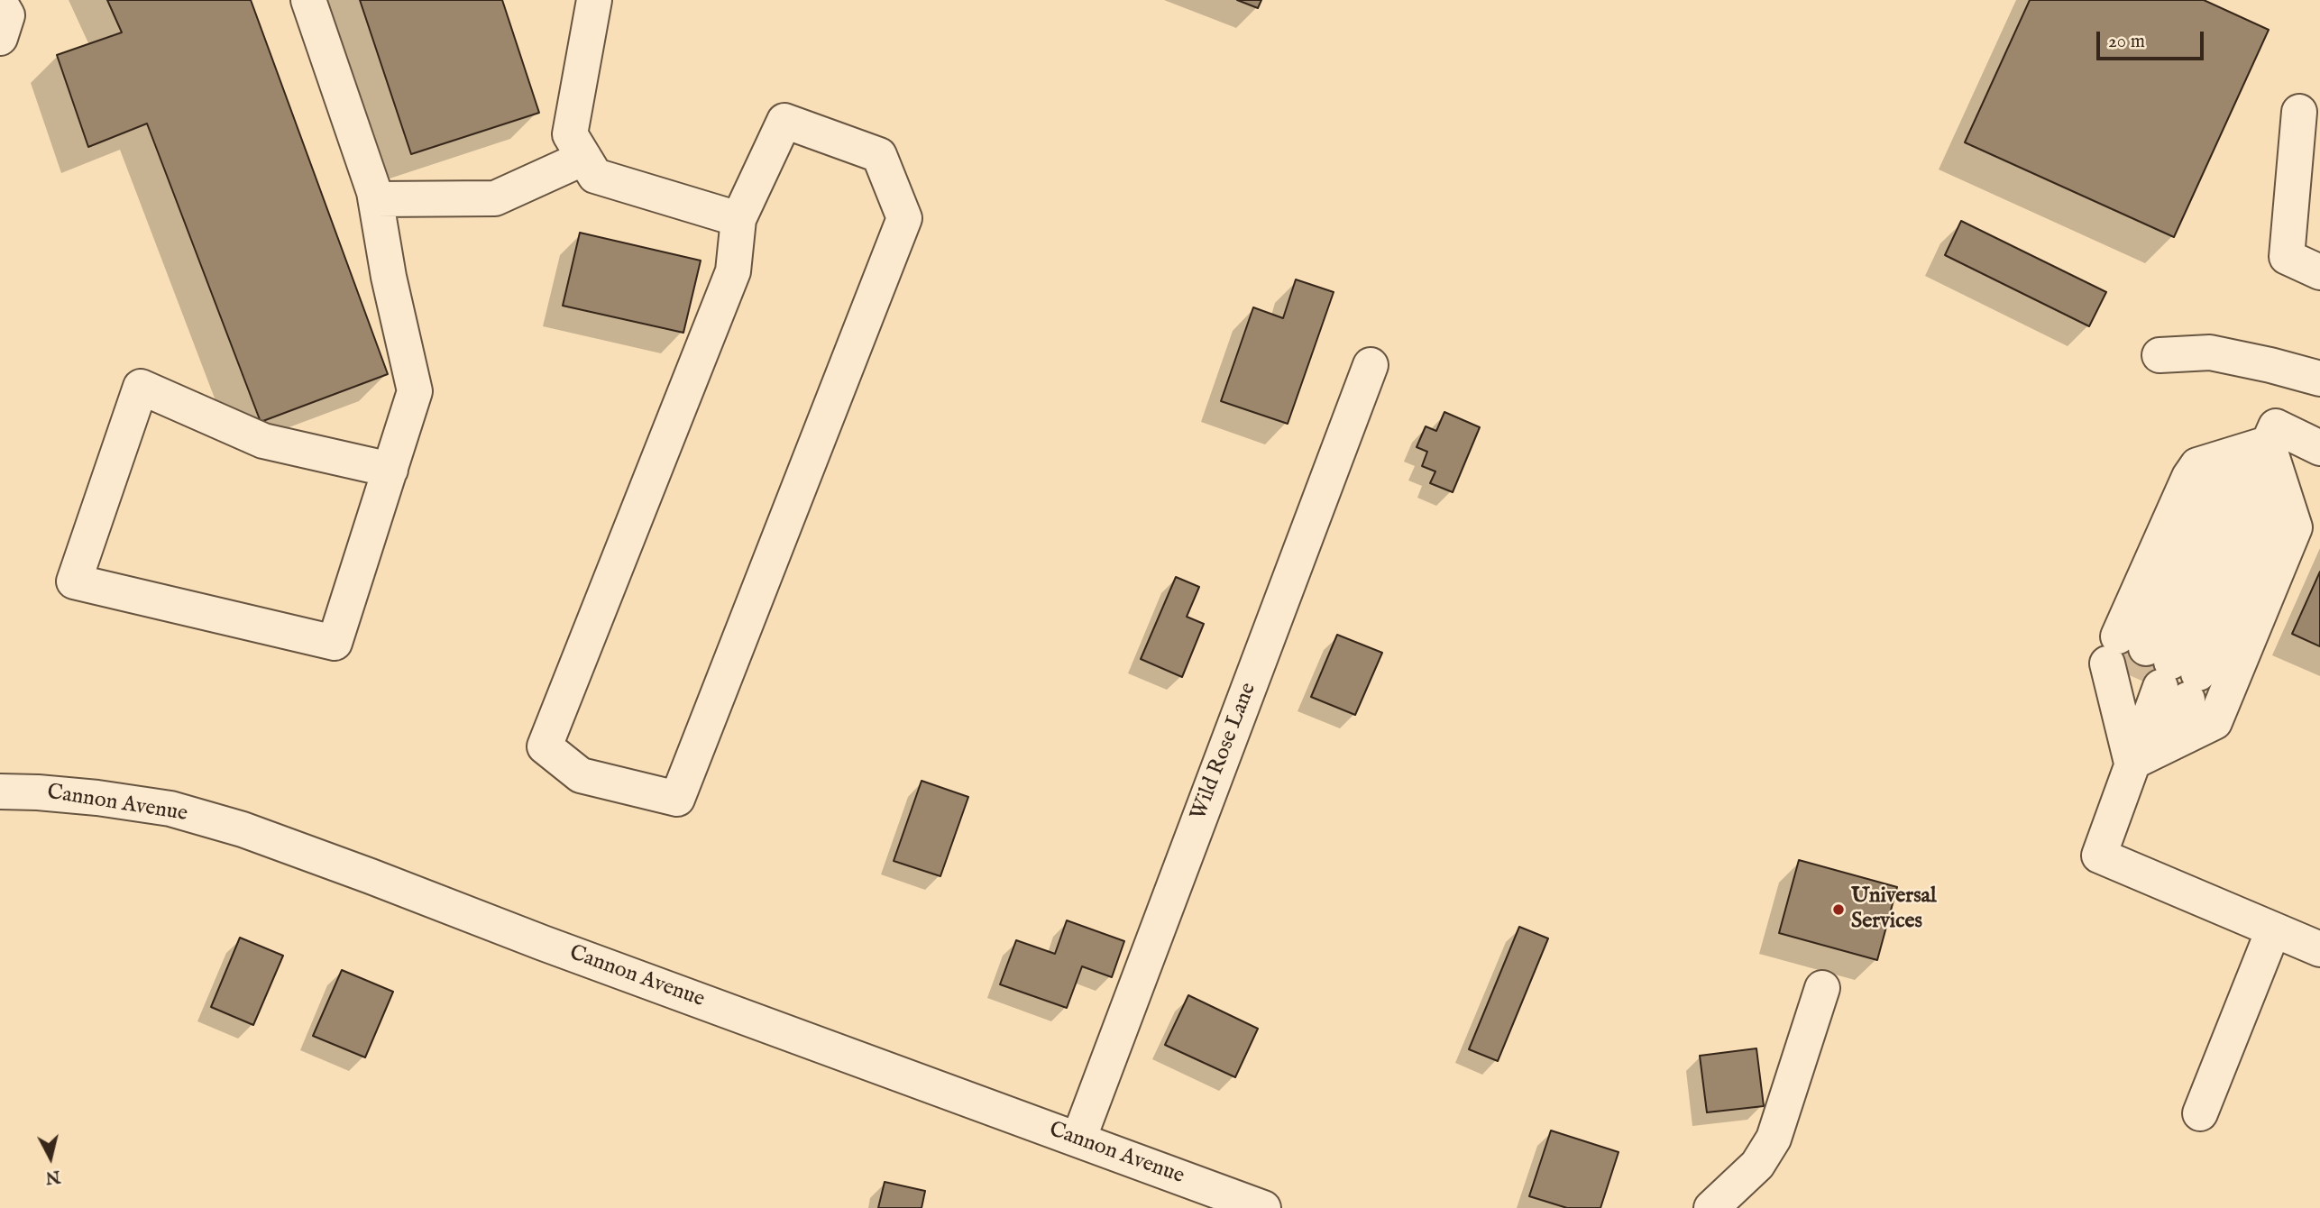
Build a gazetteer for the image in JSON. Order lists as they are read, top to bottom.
{
  "streets": {
    "street": ["Wild Rose Lane", "Cannon Avenue"]
  },
  "crossings": [
    ["Wild Rose Lane", "Cannon Avenue"]
  ],
  "places": ["Universal Services"],
  "scale_bar": "20 m",
  "north": "bottom"
}
